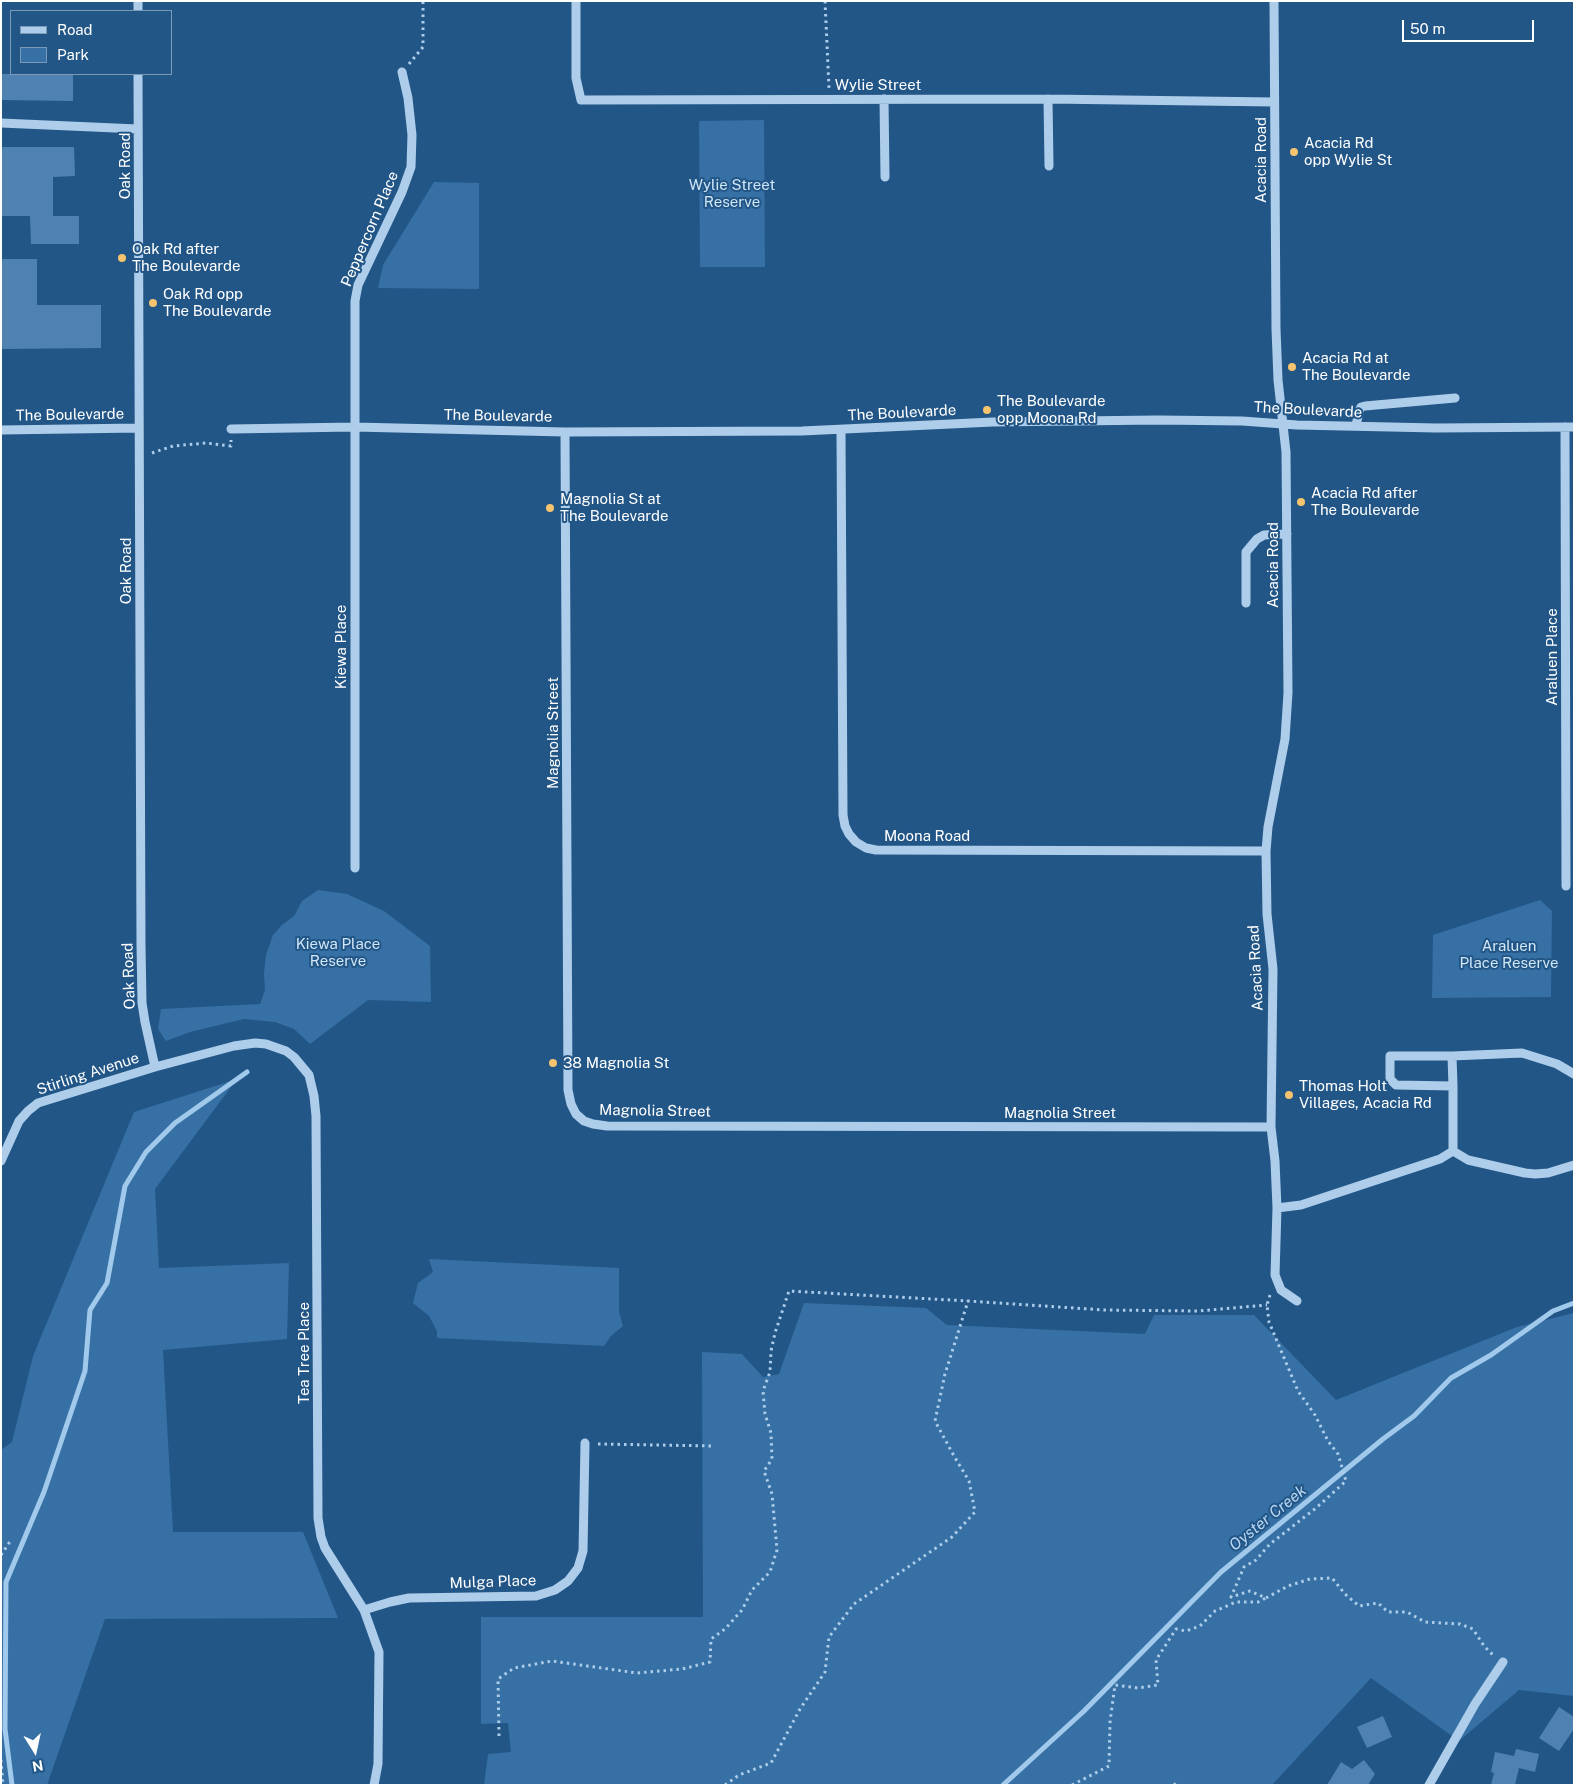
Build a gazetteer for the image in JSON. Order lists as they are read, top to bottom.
{
  "streets": {
    "street": [
      "Wylie Street",
      "Acacia Road",
      "Oak Road",
      "Peppercorn Place",
      "The Boulevarde",
      "Kiewa Place",
      "Araluen Place",
      "Magnolia Street",
      "Moona Road",
      "Stirling Avenue",
      "Tea Tree Place",
      "Mulga Place"
    ]
  },
  "crossings": [
    ["Wylie Street", "Acacia Road"],
    ["Acacia Road", "The Boulevarde"],
    ["Acacia Road", "Magnolia Street"],
    ["Acacia Road", "Moona Road"],
    ["Oak Road", "The Boulevarde"],
    ["Oak Road", "Stirling Avenue"],
    ["Oak Road", "Tea Tree Place"],
    ["Peppercorn Place", "The Boulevarde"],
    ["Peppercorn Place", "Kiewa Place"],
    ["The Boulevarde", "Kiewa Place"],
    ["The Boulevarde", "Araluen Place"],
    ["The Boulevarde", "Magnolia Street"],
    ["The Boulevarde", "Moona Road"],
    ["Stirling Avenue", "Tea Tree Place"],
    ["Tea Tree Place", "Mulga Place"]
  ],
  "water": ["Oyster Creek"],
  "parks": ["Wylie Street Reserve", "Kiewa Place Reserve", "Araluen Place Reserve"],
  "places": [
    "Acacia Rd opp Wylie St",
    "Oak Rd after The Boulevarde",
    "Oak Rd opp The Boulevarde",
    "Acacia Rd at The Boulevarde",
    "The Boulevarde opp Moona Rd",
    "Acacia Rd after The Boulevarde",
    "Magnolia St at The Boulevarde",
    "38 Magnolia St",
    "Thomas Holt Villages, Acacia Rd"
  ],
  "legend": ["Road", "Park"],
  "scale_bar": "50 m",
  "north": "bottom"
}
